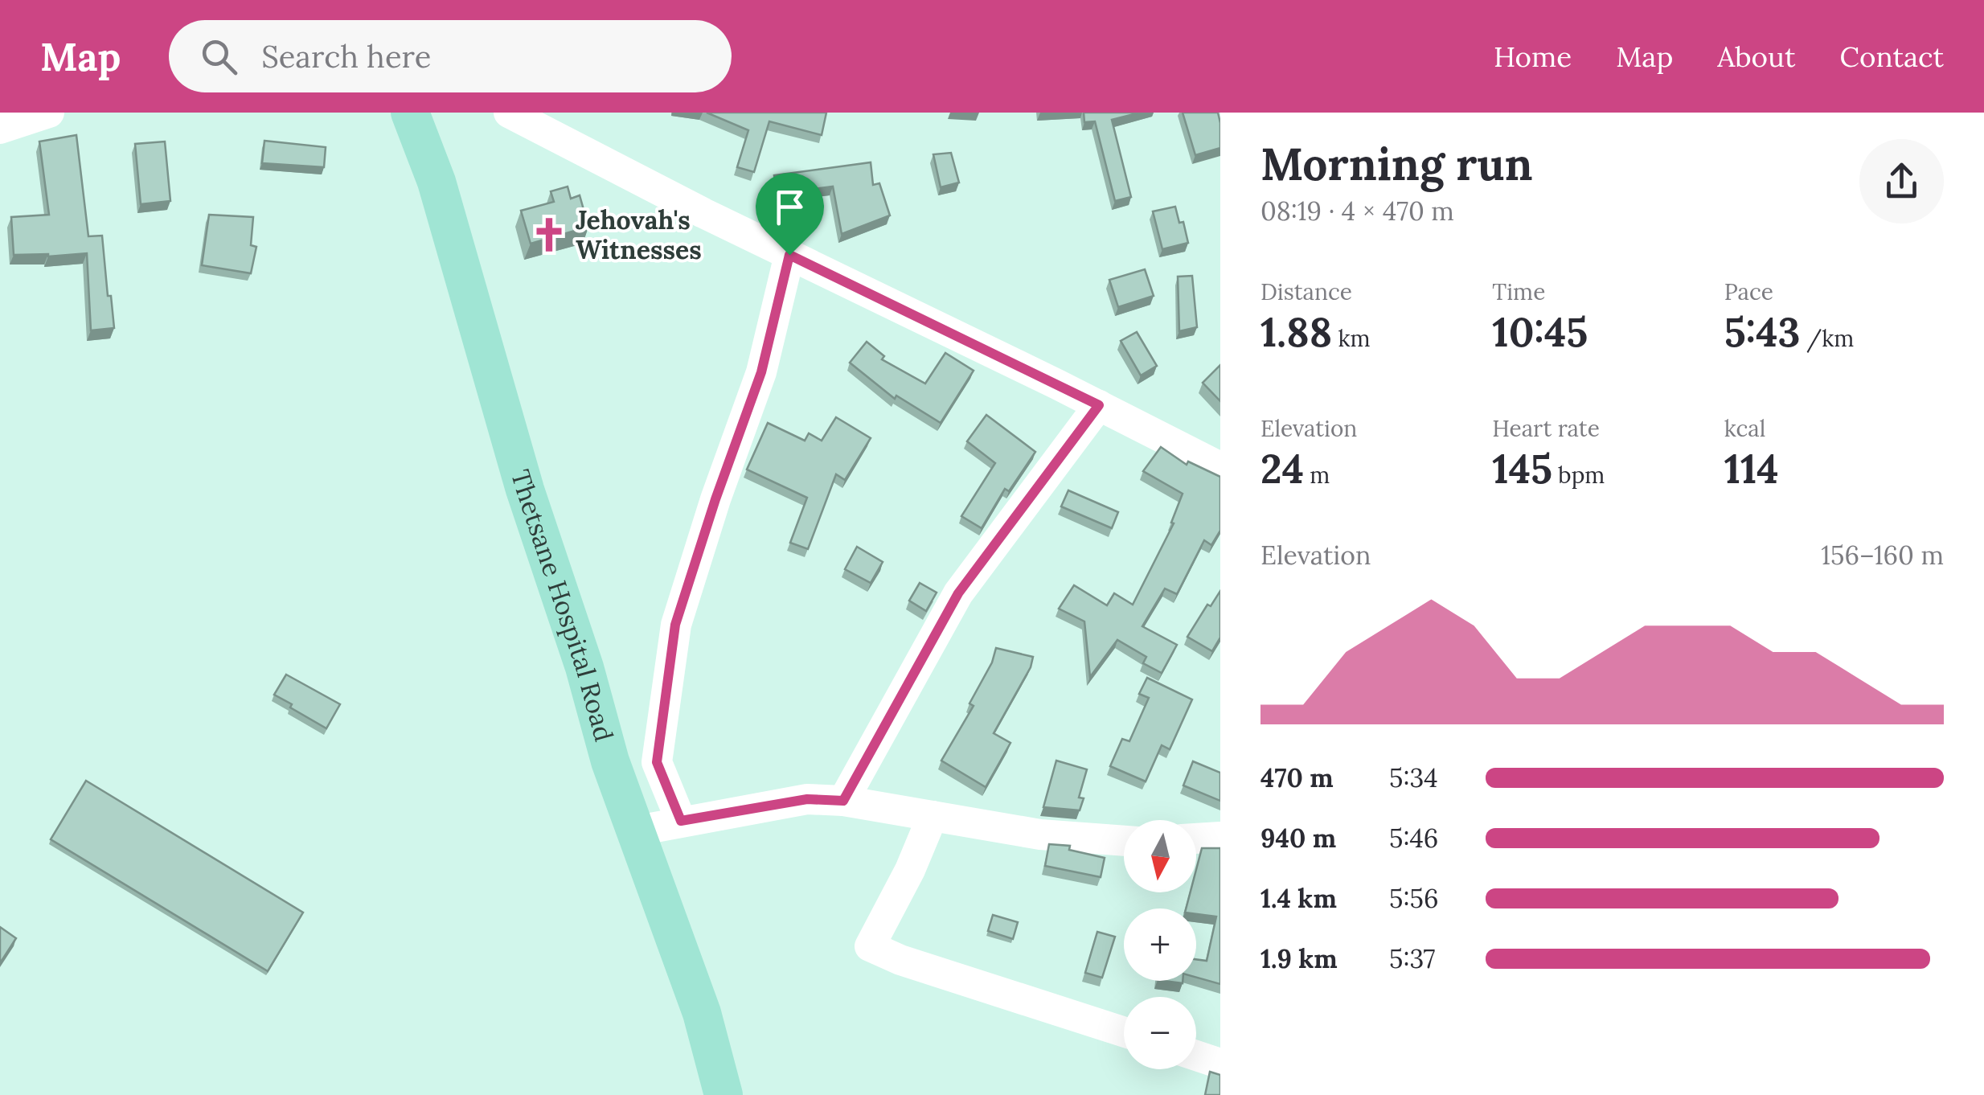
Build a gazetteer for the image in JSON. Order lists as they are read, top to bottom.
{
  "streets": {
    "main road": ["Thetsane Hospital Road"]
  },
  "places": {
    "church": ["Jehovah's Witnesses"]
  },
  "north": "bottom",
  "page": {
    "header": "Map",
    "search": "Search here",
    "nav": [
      "Home",
      "Map",
      "About",
      "Contact"
    ],
    "heading": ["Morning run", "08:19 · 4 × 470 m"],
    "stats": [
      ["Distance", "1.88 km"],
      ["Time", "10:45"],
      ["Pace", "5:43 /km"],
      ["Elevation", "24 m"],
      ["Heart rate", "145 bpm"],
      ["kcal", "114"]
    ],
    "chart": ["Elevation", "156–160 m"],
    "list": [
      {
        "name": "470 m",
        "note": "5:34"
      },
      {
        "name": "940 m",
        "note": "5:46"
      },
      {
        "name": "1.4 km",
        "note": "5:56"
      },
      {
        "name": "1.9 km",
        "note": "5:37"
      }
    ],
    "map_buttons": ["+", "−"]
  }
}
